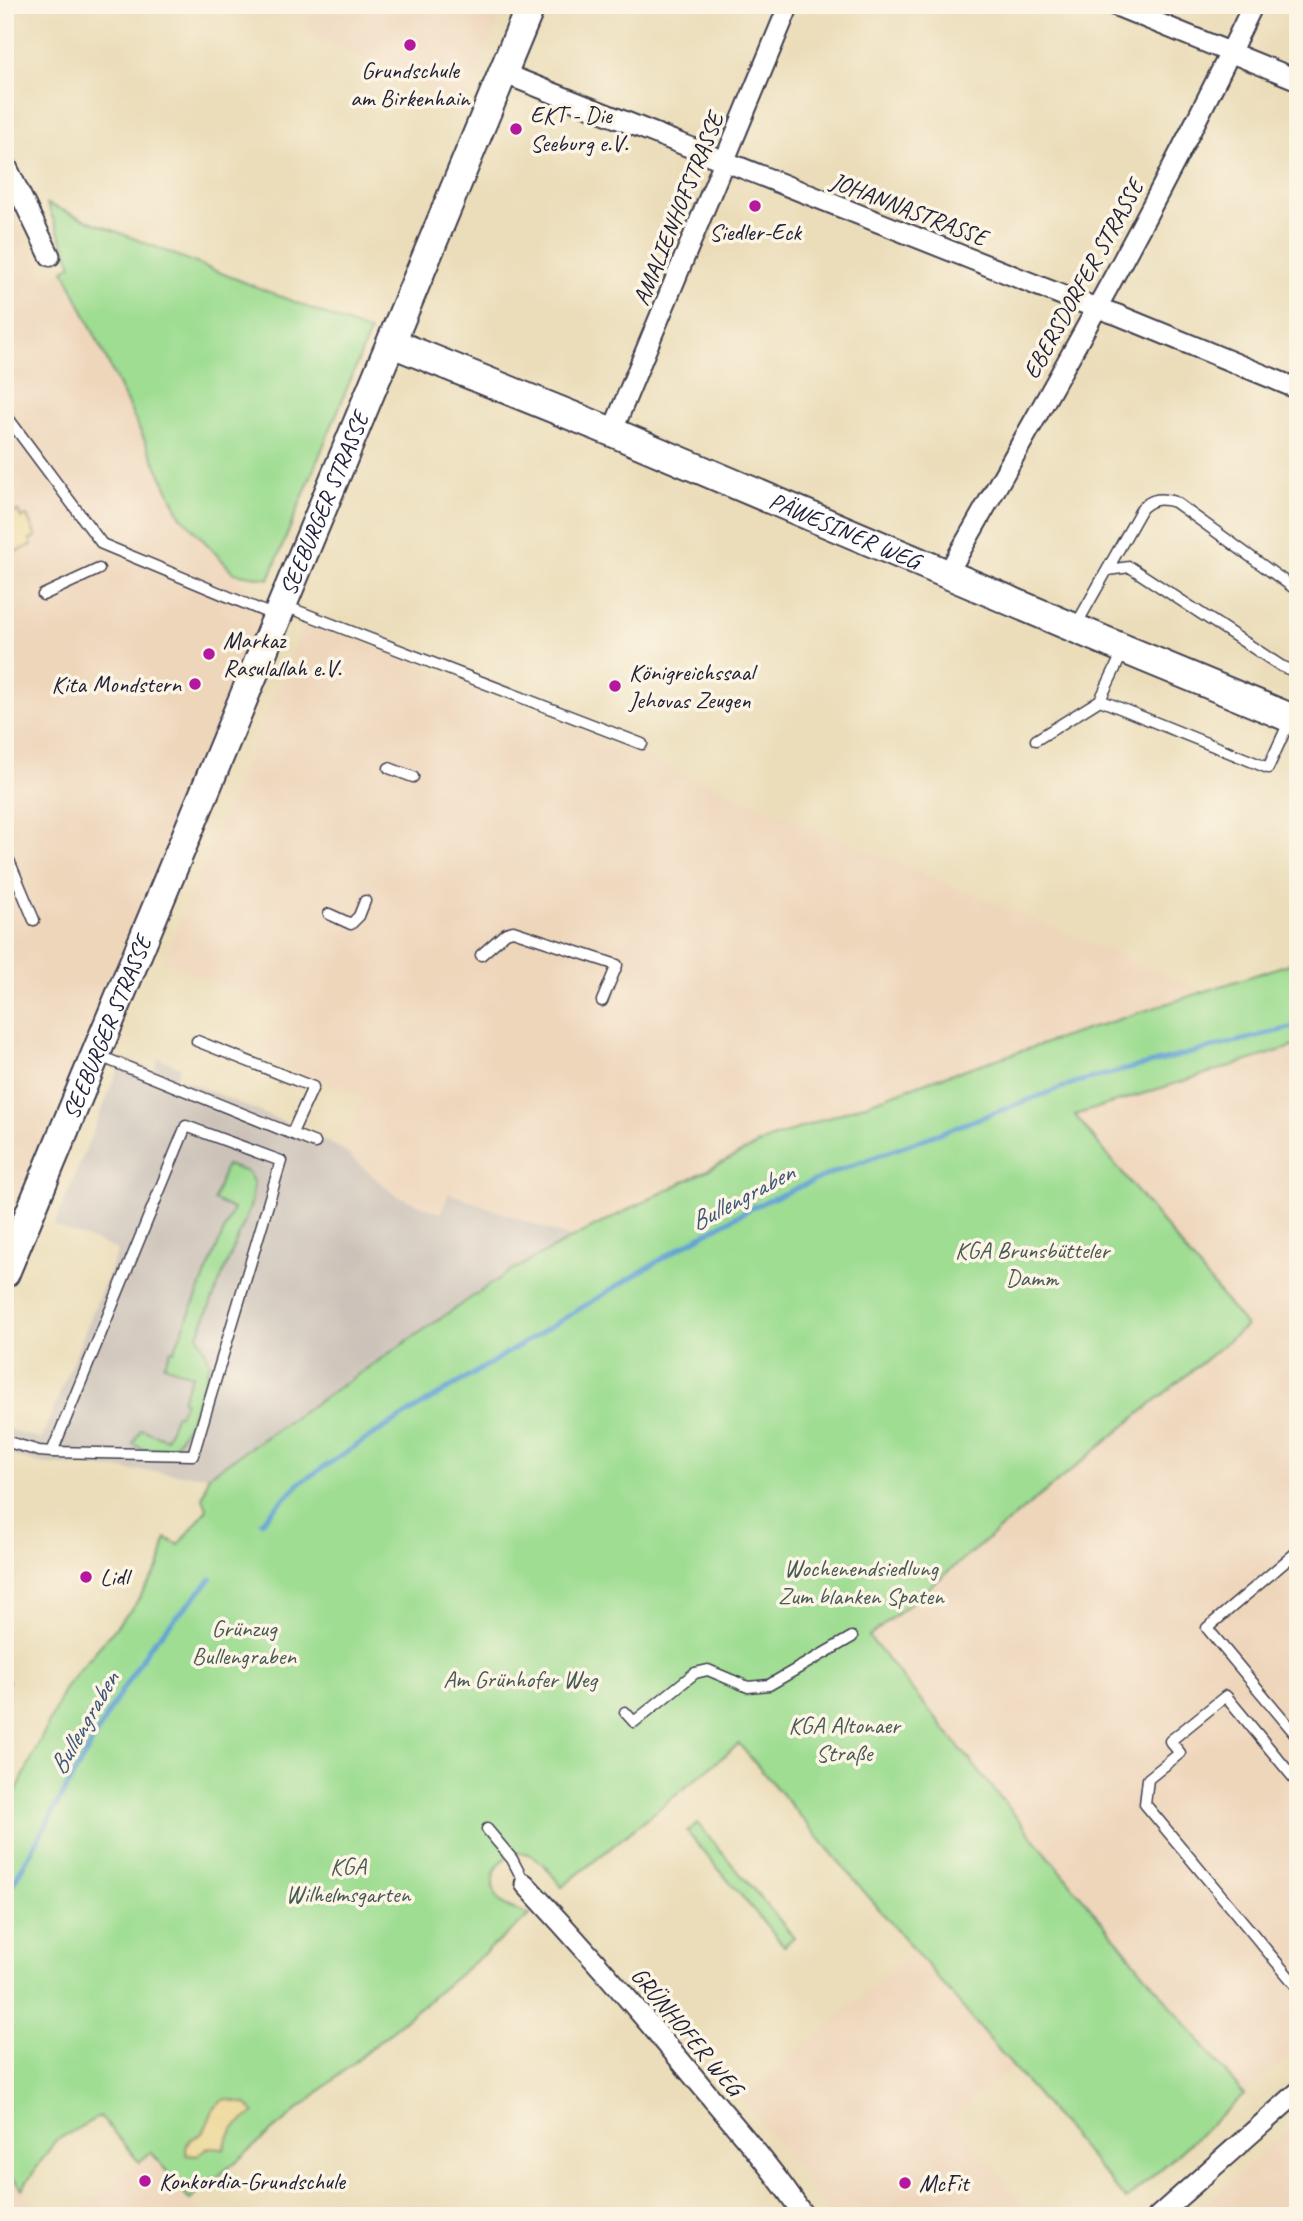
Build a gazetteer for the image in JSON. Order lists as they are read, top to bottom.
{
  "streets": {
    "street": [
      "AMALIENHOFSTRASSE",
      "JOHANNASTRASSE",
      "EBERSDORFER STRASSE",
      "SEEBURGER STRASSE",
      "PÄWESINER WEG",
      "GRÜNHOFER WEG"
    ]
  },
  "crossings": [
    ["AMALIENHOFSTRASSE", "JOHANNASTRASSE"],
    ["AMALIENHOFSTRASSE", "PÄWESINER WEG"],
    ["JOHANNASTRASSE", "EBERSDORFER STRASSE"],
    ["JOHANNASTRASSE", "SEEBURGER STRASSE"],
    ["EBERSDORFER STRASSE", "PÄWESINER WEG"],
    ["SEEBURGER STRASSE", "PÄWESINER WEG"]
  ],
  "water": ["Bullengraben"],
  "parks": [
    "KGA Brunsbütteler Damm",
    "Wochenendsiedlung Zum blanken Spaten",
    "Grünzug Bullengraben",
    "Am Grünhofer Weg",
    "KGA Altonaer Straße",
    "KGA Wilhelmsgarten"
  ],
  "places": [
    "Grundschule am Birkenhain",
    "EKT - Die Seeburg e.V.",
    "Siedler-Eck",
    "Markaz Rasulallah e.V.",
    "Kita Mondstern",
    "Königreichssaal Jehovas Zeugen",
    "Lidl",
    "Konkordia-Grundschule",
    "McFit"
  ]
}
